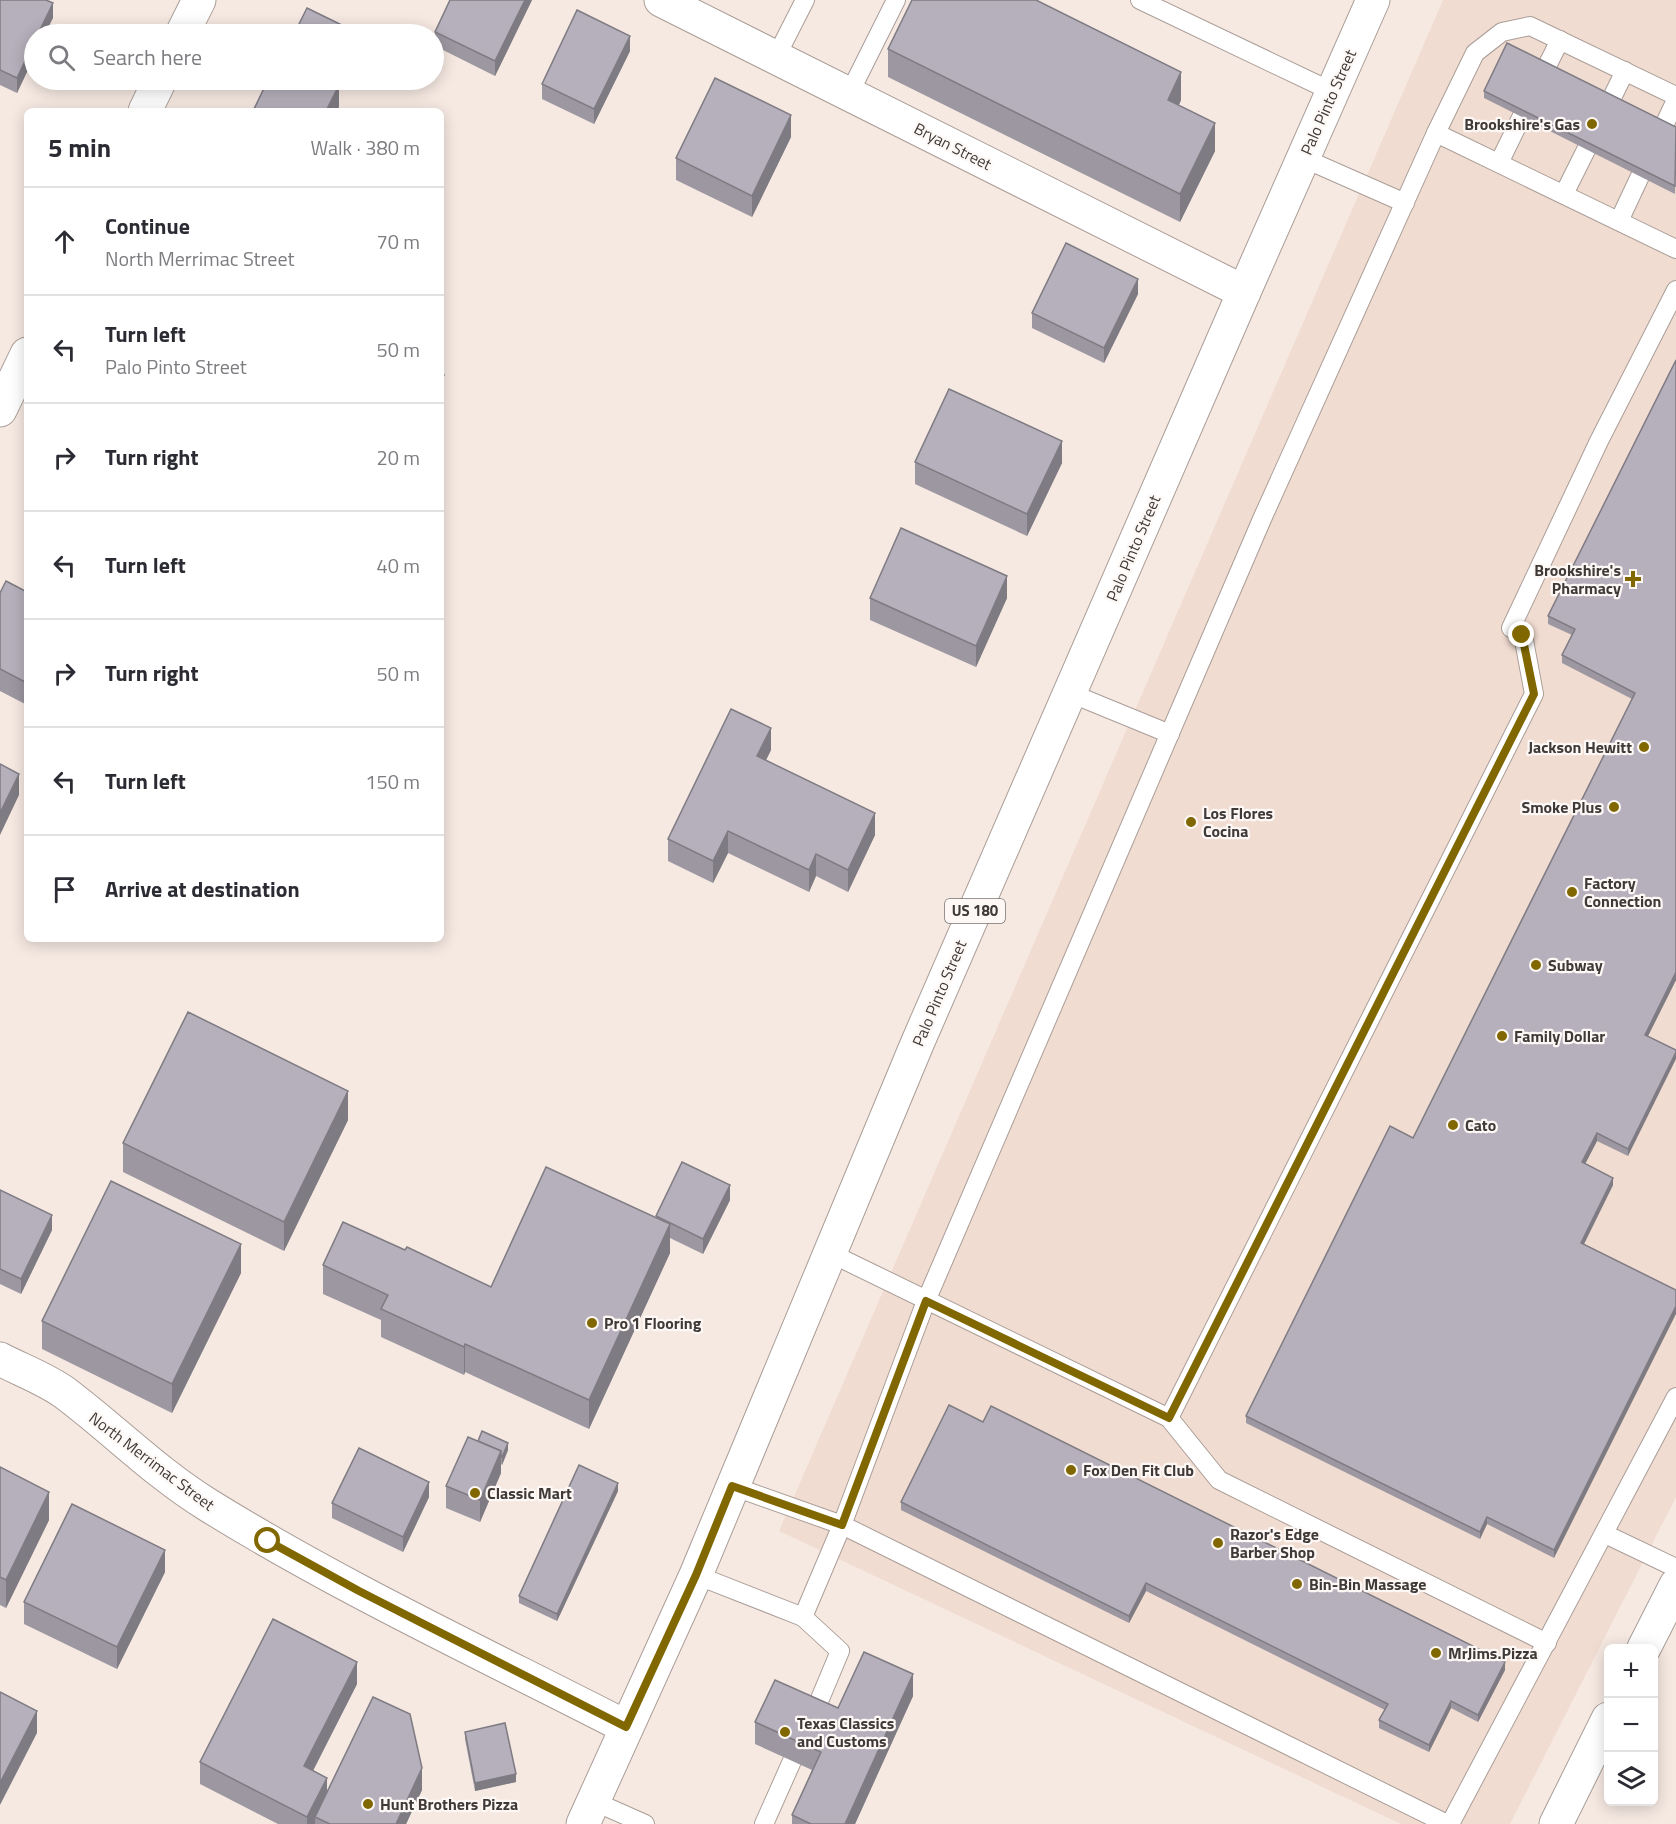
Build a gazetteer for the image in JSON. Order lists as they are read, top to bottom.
{
  "streets": {
    "main road": [
      "Palo Pinto Street",
      "Bryan Street",
      "US 180",
      "North Merrimac Street"
    ]
  },
  "crossings": [
    ["Palo Pinto Street", "Bryan Street"],
    ["Palo Pinto Street", "North Merrimac Street"]
  ],
  "places": {
    "other": [
      "Brookshire's Gas",
      "Jackson Hewitt",
      "Smoke Plus",
      "Los Flores Cocina",
      "Factory Connection",
      "Subway",
      "Family Dollar",
      "Cato",
      "Pro 1 Flooring",
      "Fox Den Fit Club",
      "Classic Mart",
      "Razor's Edge Barber Shop",
      "Bin-Bin Massage",
      "MrJims.Pizza",
      "Texas Classics and Customs",
      "Hunt Brothers Pizza"
    ],
    "health": ["Brookshire's Pharmacy"]
  },
  "page": {
    "search": "Search here",
    "heading": ["5 min", "Walk · 380 m"],
    "list": [
      ["Continue", "North Merrimac Street", "70 m"],
      ["Turn left", "Palo Pinto Street", "50 m"],
      ["Turn right", "20 m"],
      ["Turn left", "40 m"],
      ["Turn right", "50 m"],
      ["Turn left", "150 m"],
      "Arrive at destination"
    ],
    "map_buttons": ["+", "−"]
  }
}
